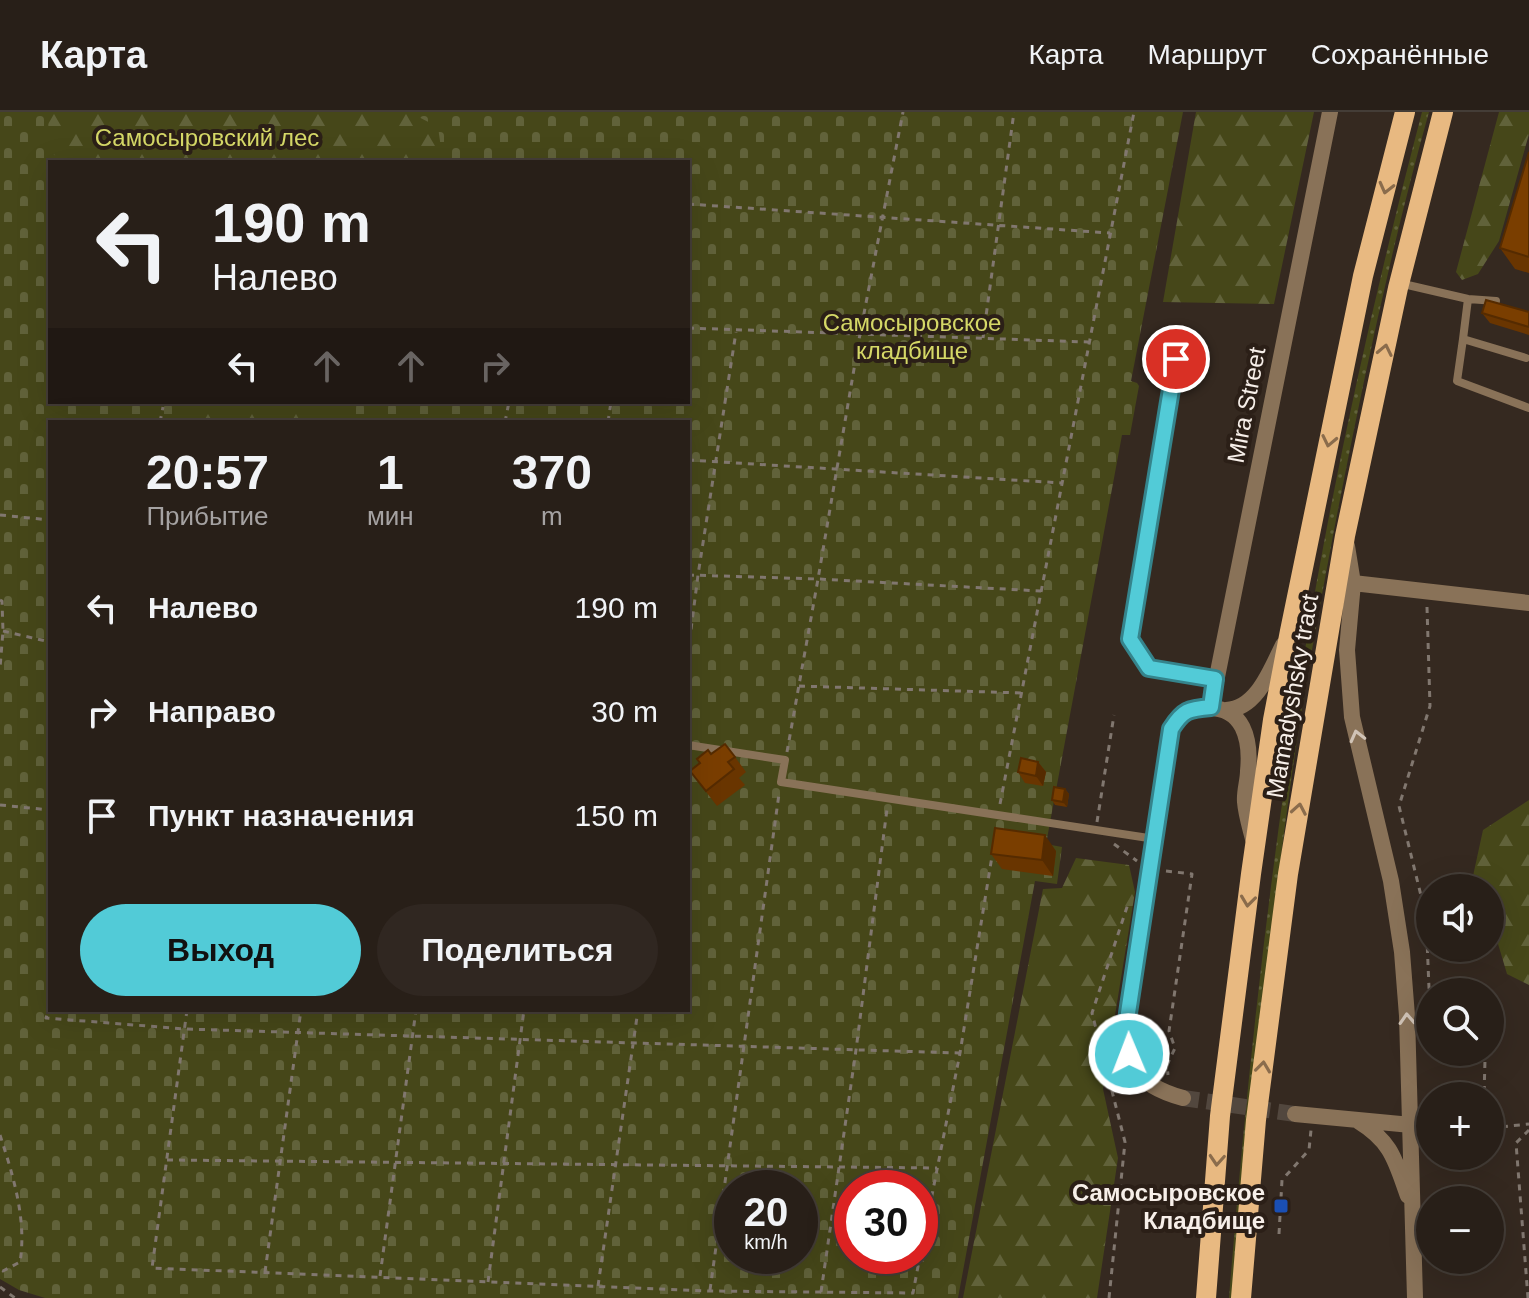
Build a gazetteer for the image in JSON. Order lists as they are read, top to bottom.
{
  "streets": {
    "main road": ["Mamadyshsky tract"],
    "street": ["Mira Street"]
  },
  "parks": ["Самосыровский лес", "Самосыровское кладбище"],
  "places": {
    "transit": ["Самосыровское Кладбище"]
  },
  "page": {
    "header": "Карта",
    "nav": ["Карта", "Маршрут", "Сохранённые"],
    "turn": ["190 m", "Налево"],
    "eta": [
      "20:57",
      "Прибытие",
      "1",
      "мин",
      "370",
      "m"
    ],
    "list": [
      {
        "name": "Налево",
        "value": "190 m"
      },
      {
        "name": "Направо",
        "value": "30 m"
      },
      {
        "name": "Пункт назначения",
        "value": "150 m"
      }
    ],
    "map_buttons": ["+", "−"],
    "buttons": ["Выход", "Поделиться"],
    "speed": "20 km/h",
    "limit": "30"
  }
}
